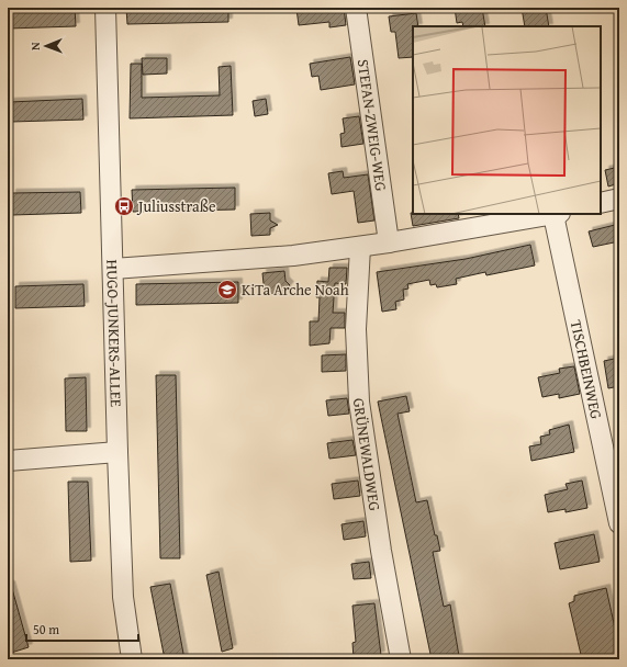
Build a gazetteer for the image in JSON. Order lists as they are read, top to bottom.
{
  "streets": {
    "street": [
      "STEFAN-ZWEIG-WEG",
      "HUGO-JUNKERS-ALLEE",
      "TISCHBEINWEG",
      "GRÜNEWALDWEG"
    ]
  },
  "places": {
    "bus stop": ["Juliusstraße"],
    "school or university": ["KiTa Arche Noah"]
  },
  "scale_bar": "50 m",
  "north": "left"
}
